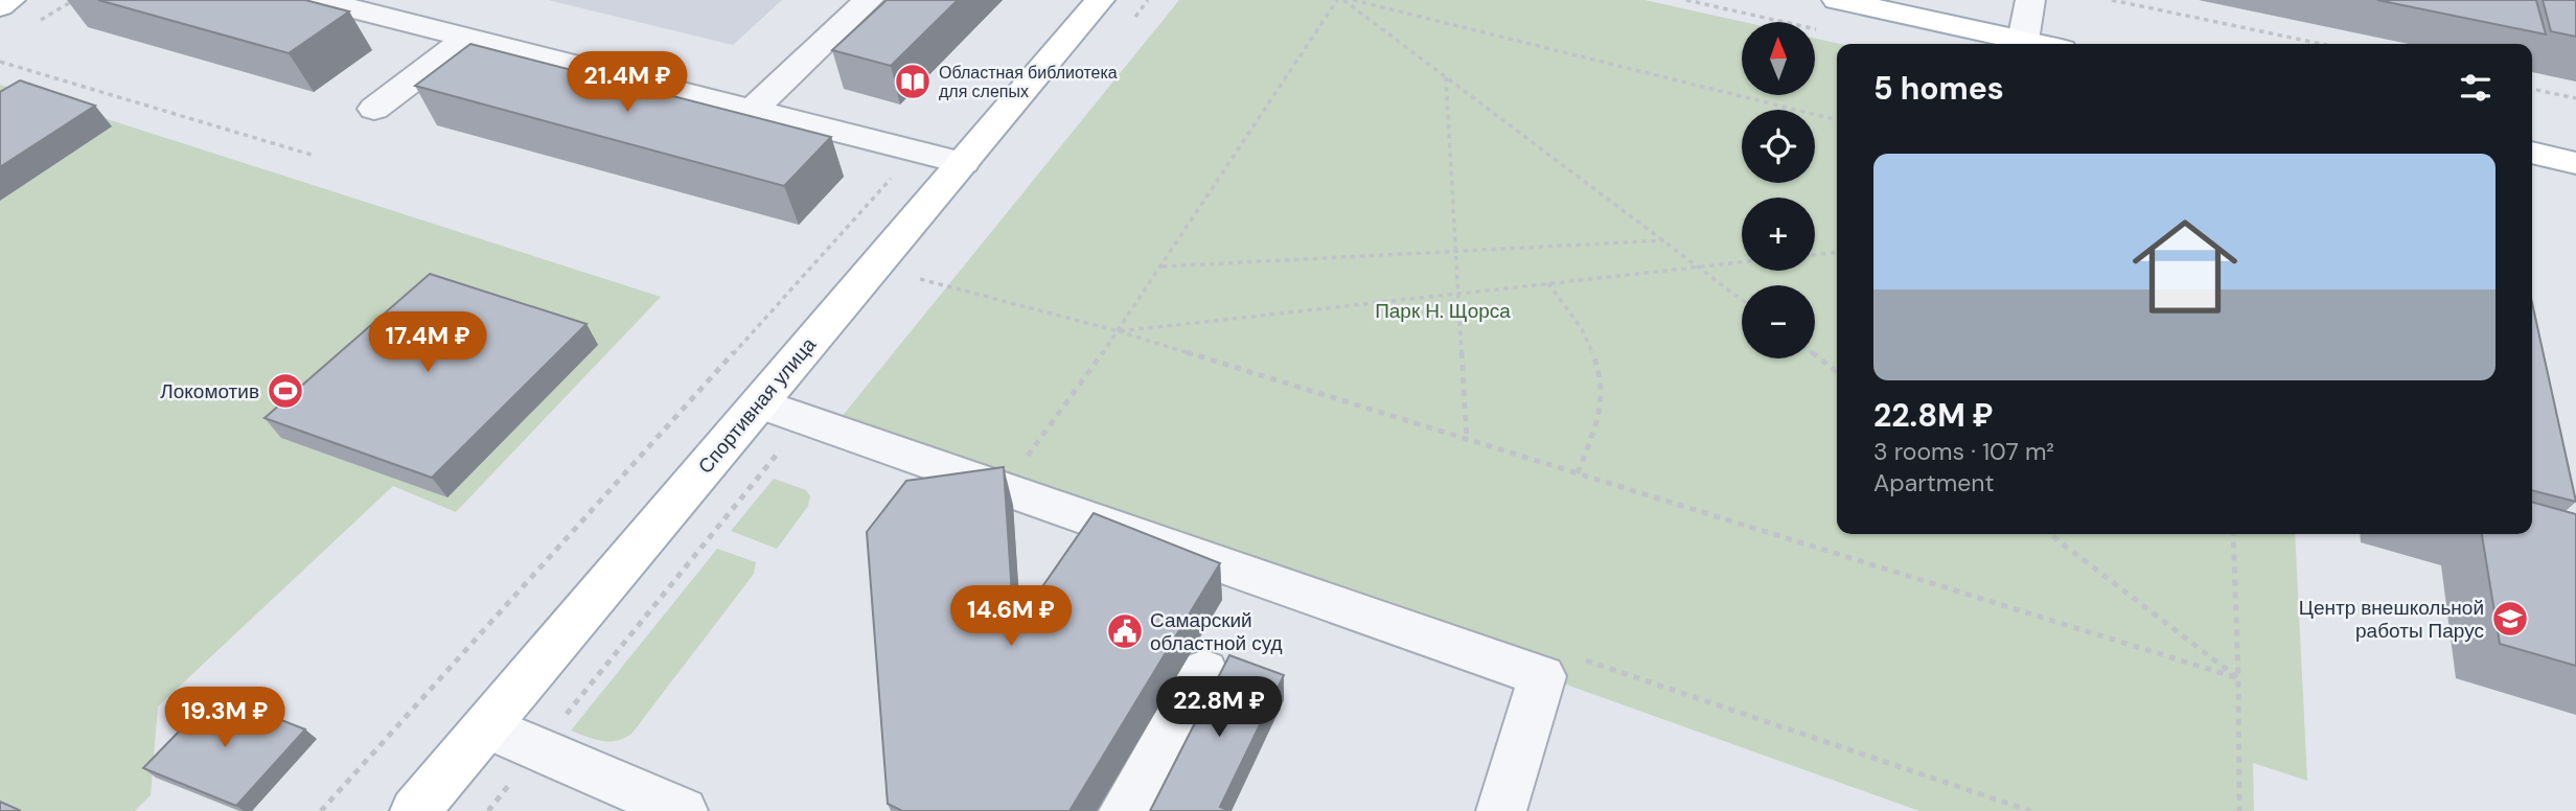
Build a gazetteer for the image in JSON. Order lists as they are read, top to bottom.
{
  "streets": {
    "main road": ["Спортивная улица"]
  },
  "parks": ["Парк Н. Щорса"],
  "places": {
    "library": ["Областная библиотека для слепых"],
    "sports": ["Локомотив"],
    "school or university": ["Центр внешкольной работы Парус"],
    "public building": ["Самарский областной суд"]
  },
  "north": "top",
  "page": {
    "map_buttons": ["+", "−"],
    "heading": "5 homes",
    "price": [
      "21.4M ₽",
      "17.4M ₽",
      "14.6M ₽",
      "22.8M ₽",
      "19.3M ₽"
    ],
    "list": [
      {
        "name": "22.8M ₽",
        "note": "3 rooms · 107 m² · Apartment"
      }
    ]
  }
}
